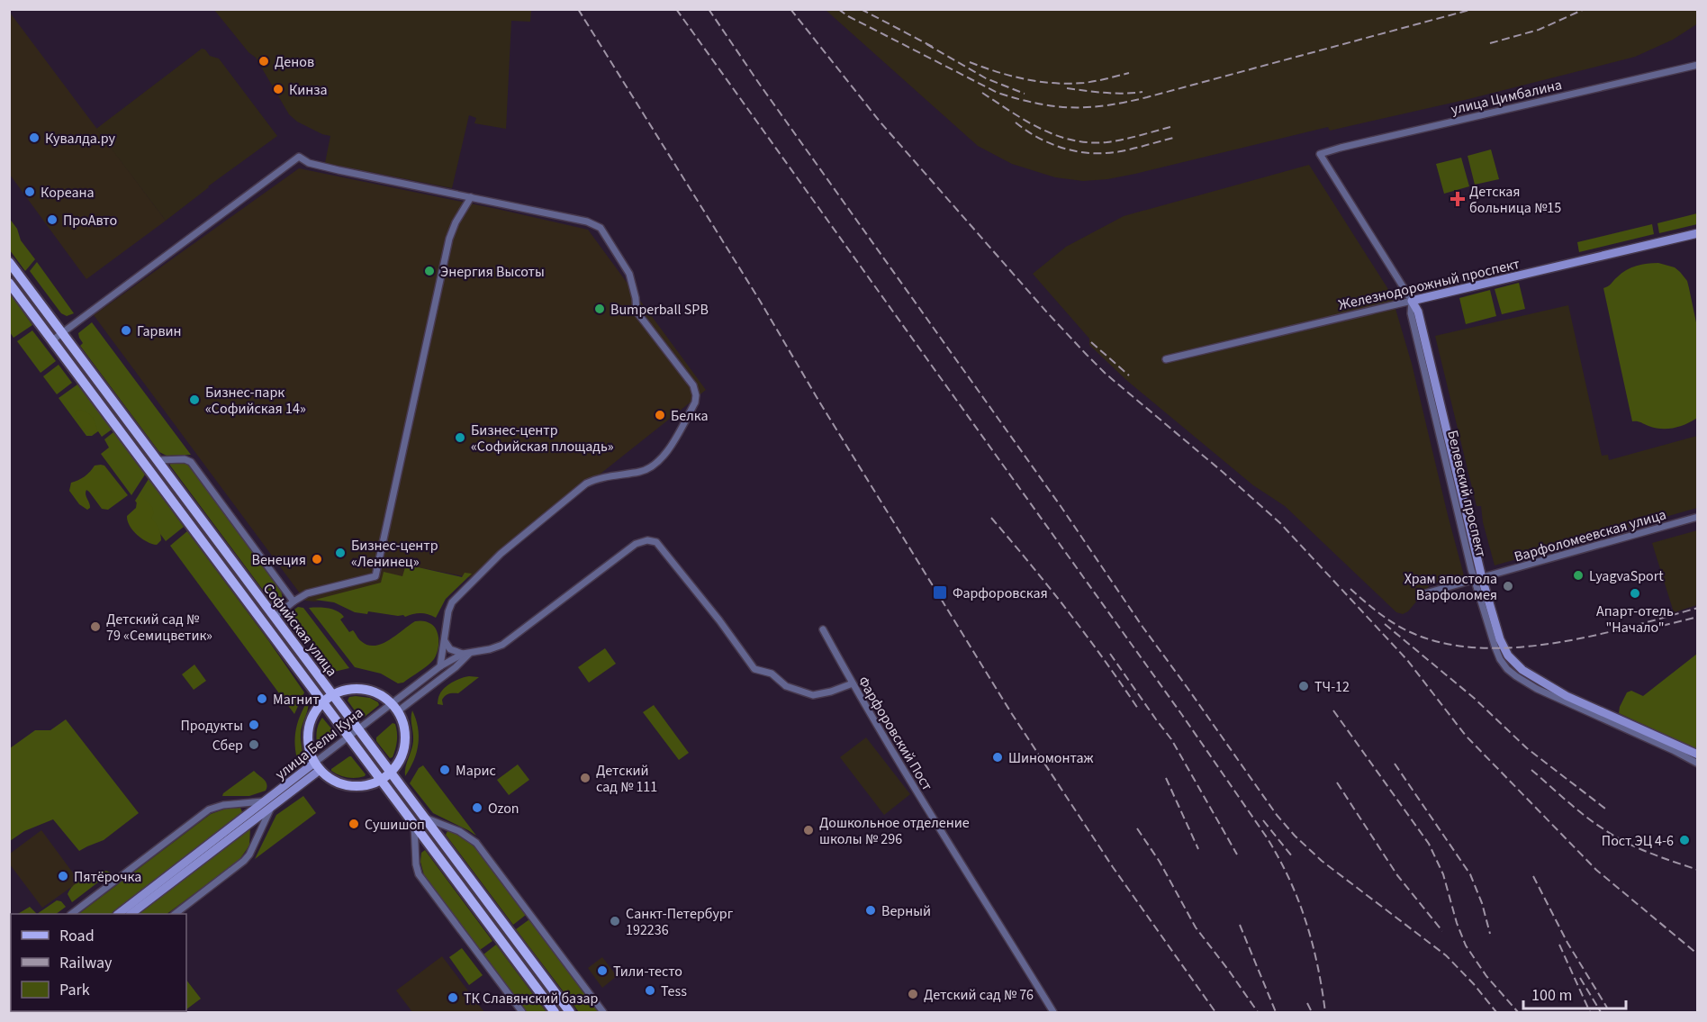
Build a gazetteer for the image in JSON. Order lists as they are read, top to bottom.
{
  "streets": {
    "main road": ["Софийская улица"],
    "street": [
      "улица Цимбалина",
      "Железнодорожный проспект",
      "Белевский проспект",
      "Варфоломеевская улица",
      "Фарфоровский Пост",
      "улица Белы Куна"
    ]
  },
  "crossings": [
    ["улица Цимбалина", "Белевский проспект"],
    ["Железнодорожный проспект", "Белевский проспект"],
    ["Белевский проспект", "Варфоломеевская улица"],
    ["Софийская улица", "улица Белы Куна"]
  ],
  "places": {
    "other": [
      "Денов",
      "Кинза",
      "Кувалда.ру",
      "Кореана",
      "ПроАвто",
      "Энергия Высоты",
      "Bumperball SPB",
      "Гарвин",
      "Бизнес-парк «Софийская 14»",
      "Белка",
      "Бизнес-центр «Софийская площадь»",
      "Бизнес-центр «Ленинец»",
      "Венеция",
      "LyagvaSport",
      "Храм апостола Варфоломея",
      "Апарт-отель \"Начало\"",
      "Детский сад № 79 «Семицветик»",
      "ТЧ-12",
      "Магнит",
      "Продукты",
      "Сбер",
      "Шиномонтаж",
      "Марис",
      "Детский сад № 111",
      "Ozon",
      "Сушишоп",
      "Дошкольное отделение школы № 296",
      "Пост ЭЦ 4-6",
      "Пятёрочка",
      "Верный",
      "Санкт-Петербург 192236",
      "Тили-тесто",
      "Tess",
      "Детский сад № 76",
      "ТК Славянский базар"
    ],
    "health": ["Детская больница №15"],
    "transit": ["Фарфоровская"]
  },
  "legend": ["Road", "Railway", "Park"],
  "scale_bar": "100 m"
}
